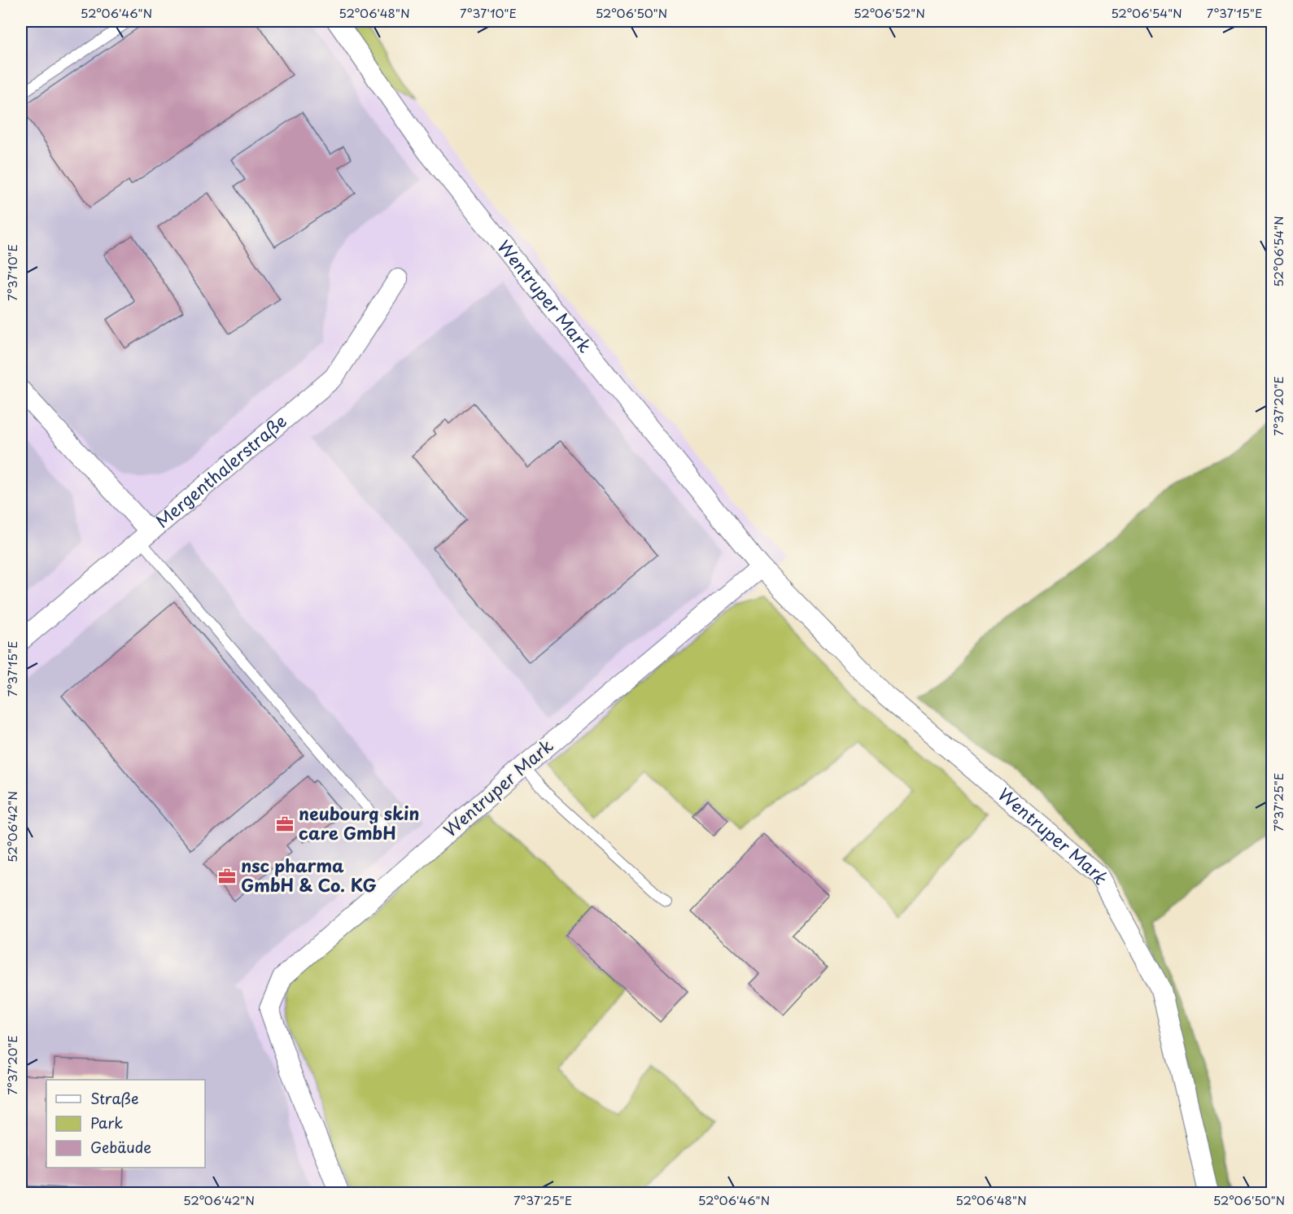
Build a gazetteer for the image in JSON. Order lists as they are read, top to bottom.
{
  "streets": {
    "street": ["Wentruper Mark", "Mergenthalerstraße"]
  },
  "places": {
    "office": ["neubourg skin care GmbH", "nsc pharma GmbH & Co. KG"]
  },
  "legend": ["Straße", "Park", "Gebäude"],
  "coordinates": [
    "52°06'46\"N",
    "52°06'48\"N",
    "7°37'10\"E",
    "52°06'50\"N",
    "52°06'52\"N",
    "52°06'54\"N",
    "7°37'15\"E",
    "7°37'20\"E",
    "7°37'25\"E",
    "52°06'42\"N"
  ]
}
